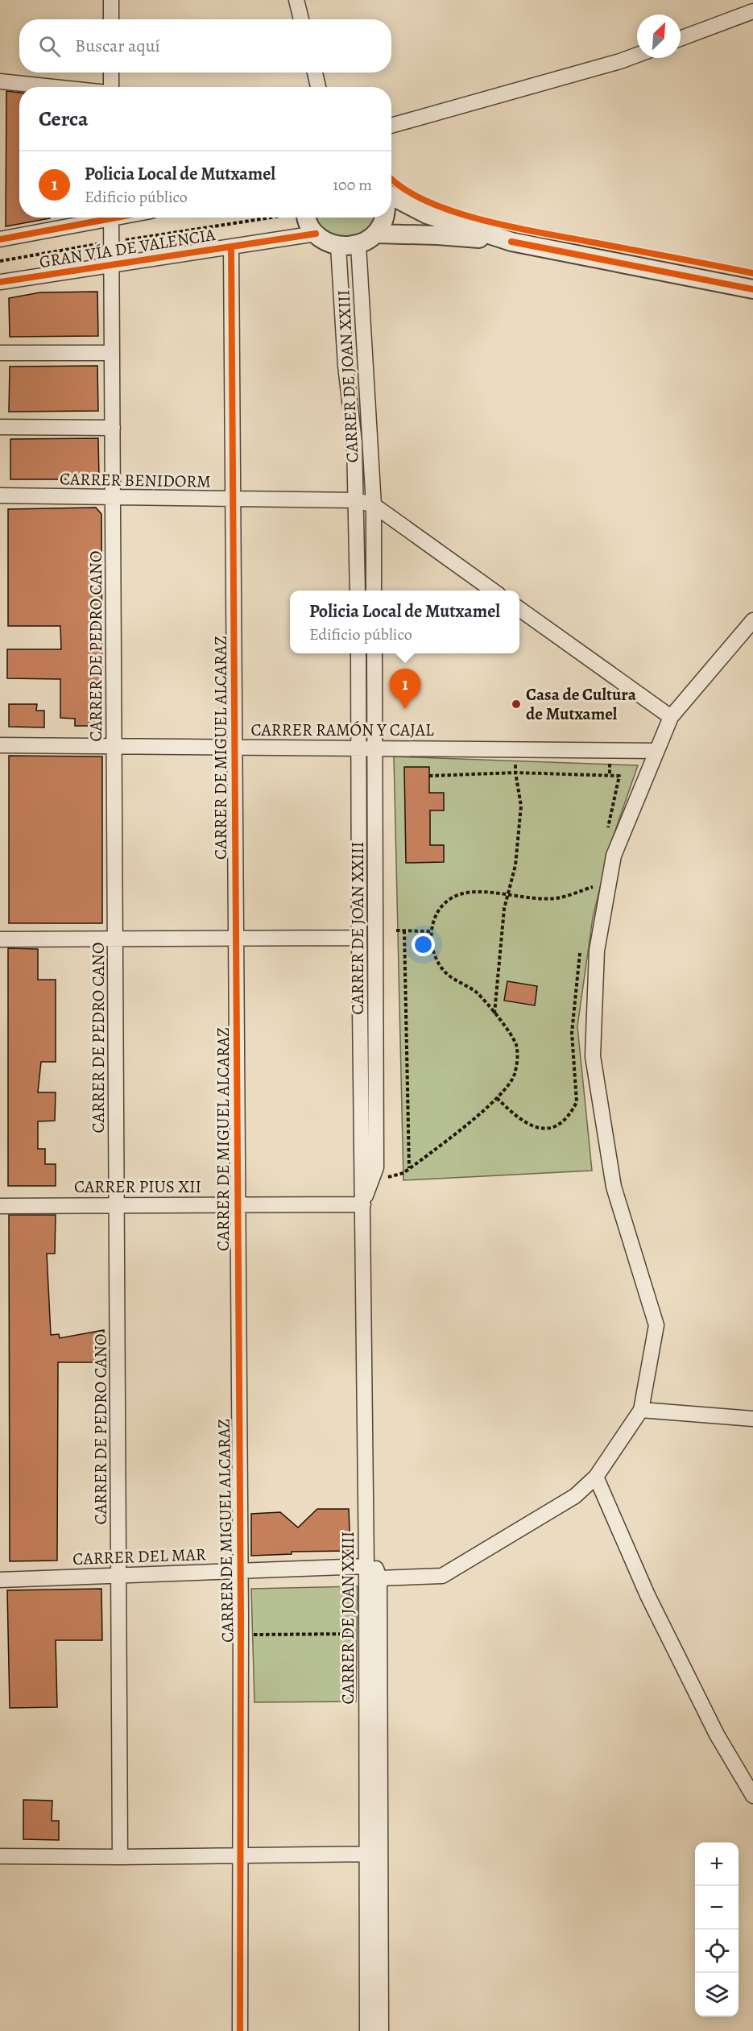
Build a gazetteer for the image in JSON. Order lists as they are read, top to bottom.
{
  "streets": {
    "street": [
      "GRAN VÍA DE VALENCIA",
      "CARRER DE JOAN XXIII",
      "CARRER BENIDORM",
      "CARRER DE PEDRO CANO",
      "CARRER RAMÓN Y CAJAL",
      "CARRER DE MIGUEL ALCARAZ",
      "CARRER PIUS XII",
      "CARRER DEL MAR"
    ]
  },
  "crossings": [
    ["GRAN VÍA DE VALENCIA", "CARRER DE PEDRO CANO"],
    ["GRAN VÍA DE VALENCIA", "CARRER DE MIGUEL ALCARAZ"],
    ["CARRER DE JOAN XXIII", "CARRER BENIDORM"],
    ["CARRER DE JOAN XXIII", "CARRER RAMÓN Y CAJAL"],
    ["CARRER DE JOAN XXIII", "CARRER PIUS XII"],
    ["CARRER DE JOAN XXIII", "CARRER DEL MAR"],
    ["CARRER BENIDORM", "CARRER DE PEDRO CANO"],
    ["CARRER BENIDORM", "CARRER DE MIGUEL ALCARAZ"],
    ["CARRER DE PEDRO CANO", "CARRER RAMÓN Y CAJAL"],
    ["CARRER DE PEDRO CANO", "CARRER PIUS XII"],
    ["CARRER DE PEDRO CANO", "CARRER DEL MAR"],
    ["CARRER RAMÓN Y CAJAL", "CARRER DE MIGUEL ALCARAZ"],
    ["CARRER DE MIGUEL ALCARAZ", "CARRER PIUS XII"],
    ["CARRER DE MIGUEL ALCARAZ", "CARRER DEL MAR"]
  ],
  "places": ["Casa de Cultura de Mutxamel"],
  "north": "top right",
  "page": {
    "search": "Buscar aquí",
    "heading": "Cerca",
    "list": [
      {
        "mark": "1",
        "name": "Policia Local de Mutxamel",
        "note": "Edificio público",
        "value": "100 m"
      }
    ],
    "popup": ["Policia Local de Mutxamel", "Edificio público"],
    "pins": "1",
    "map_buttons": ["+", "−"]
  }
}
